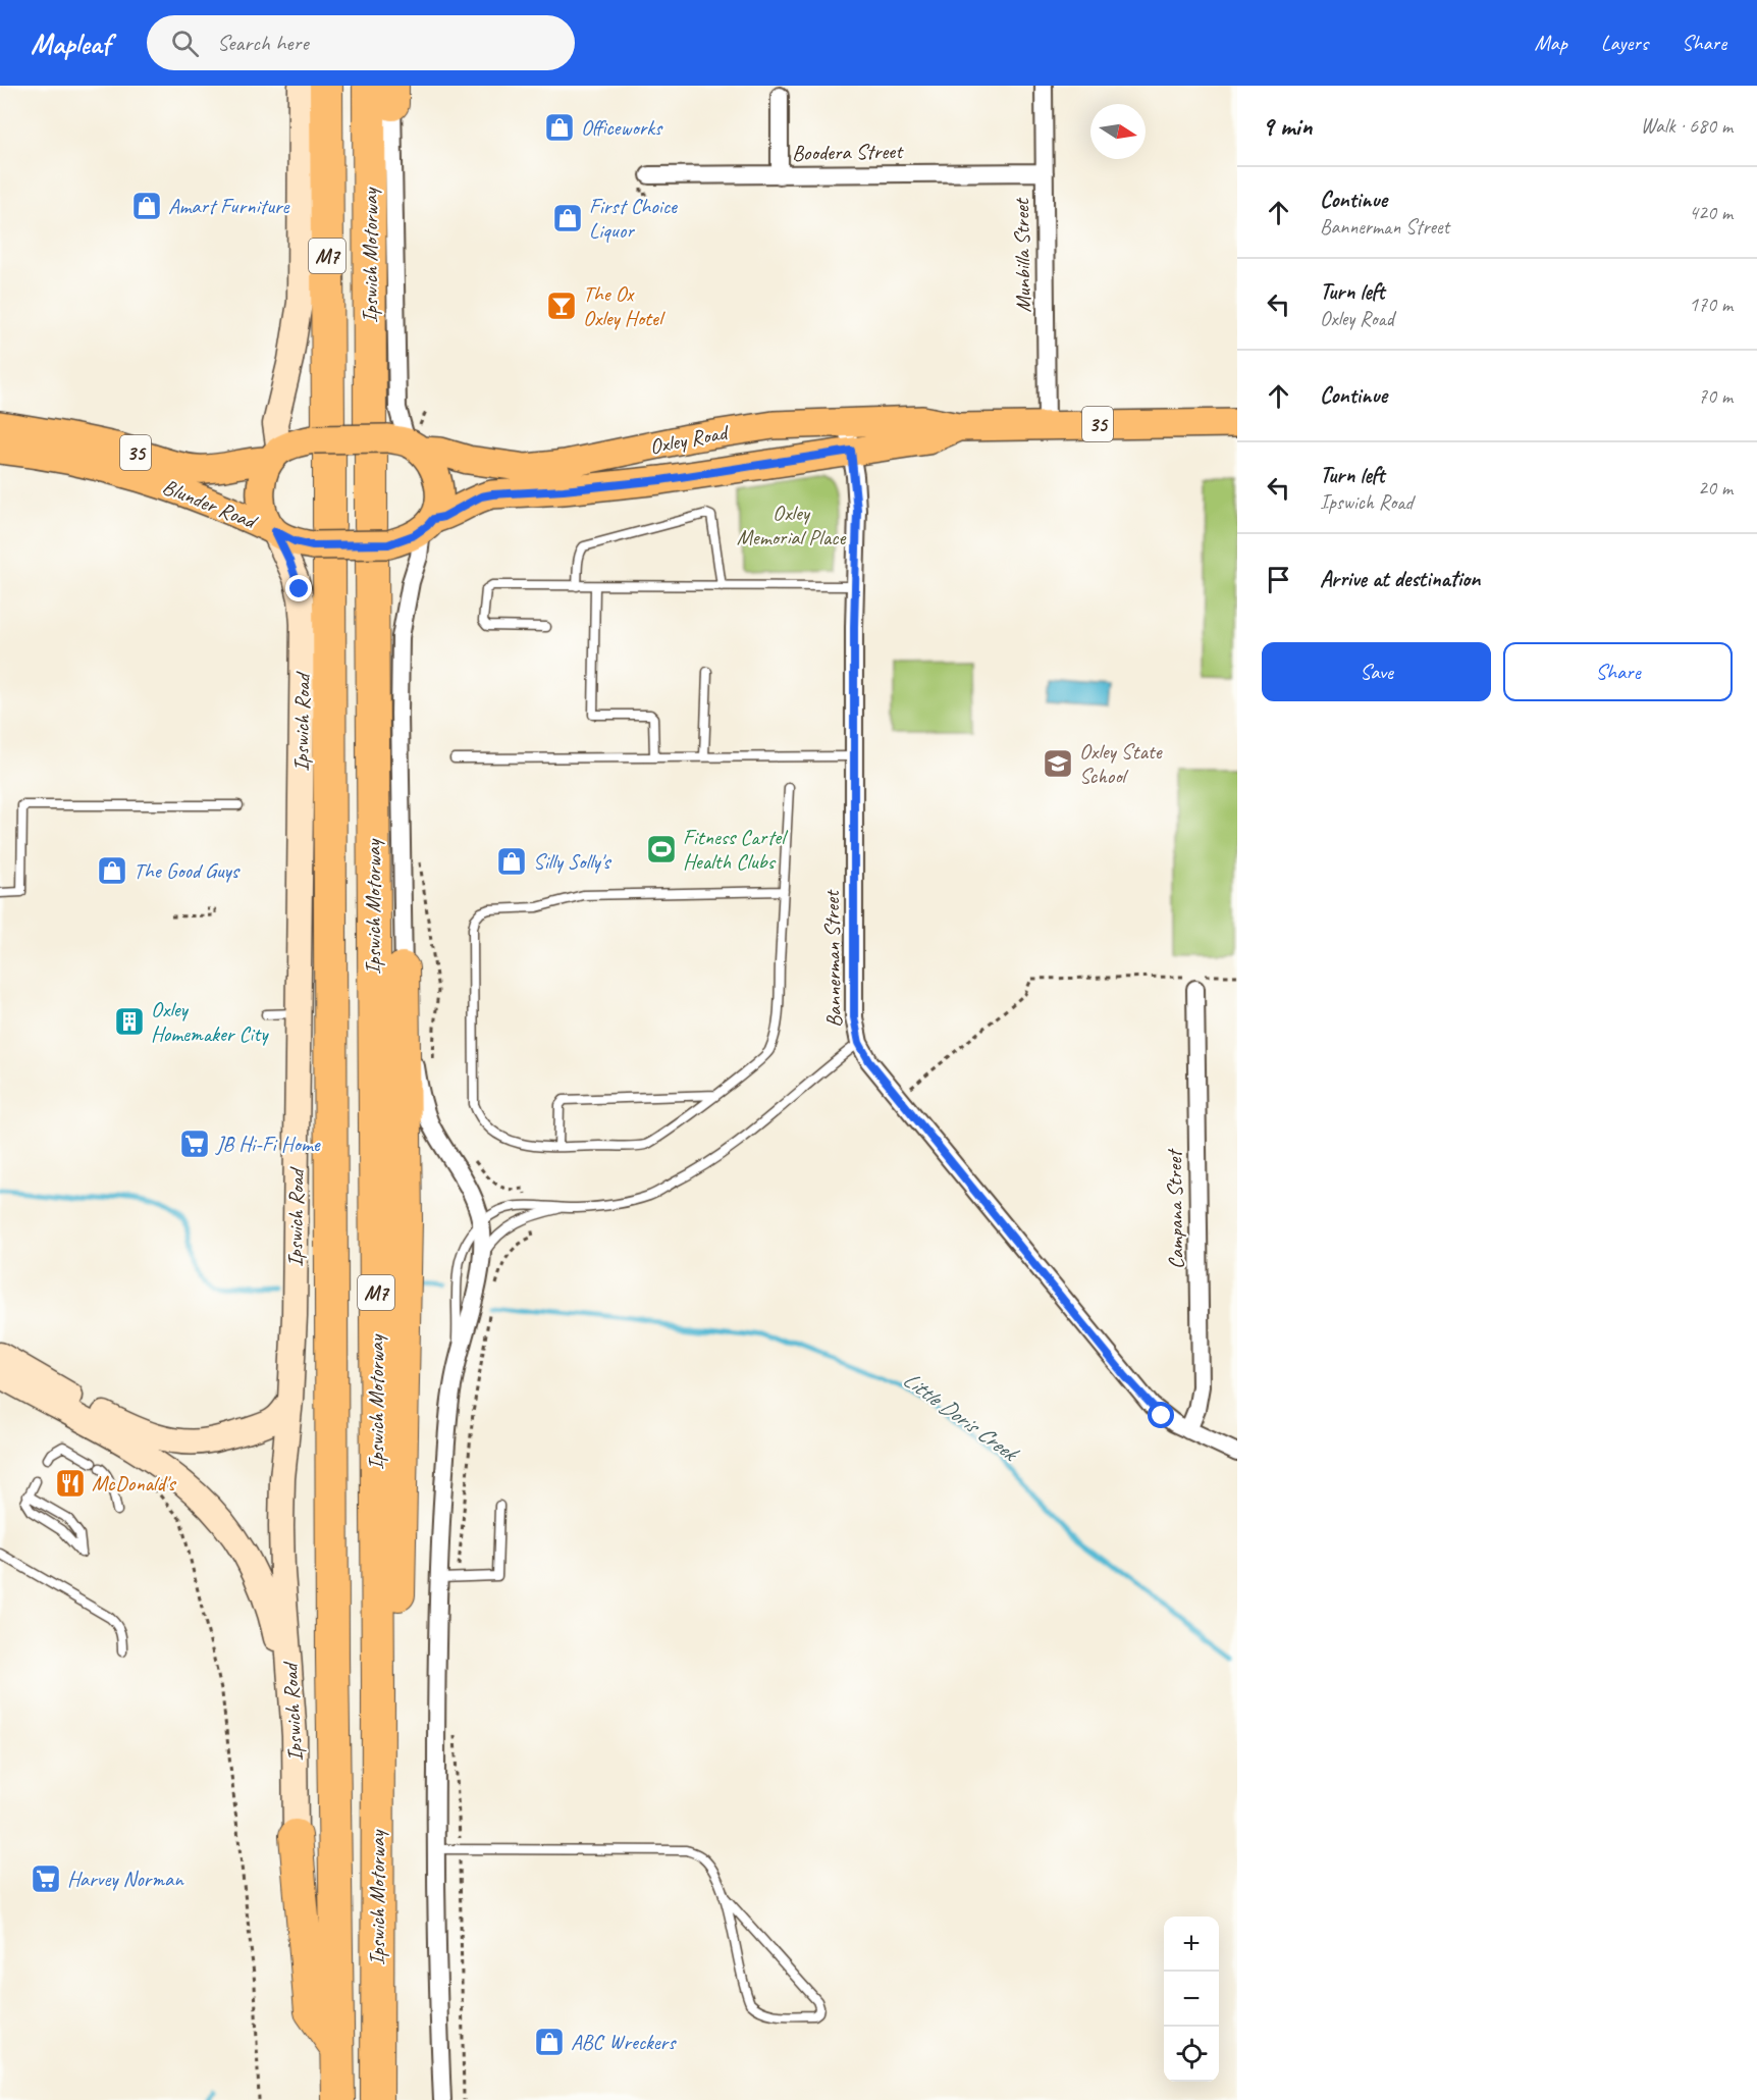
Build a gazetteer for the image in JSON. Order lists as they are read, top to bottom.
{
  "streets": {
    "highway": ["M7", "Ipswich Motorway"],
    "main road": [
      "35",
      "Oxley Road",
      "Blunder Road",
      "Ipswich Road"
    ],
    "street": [
      "Boodera Street",
      "Munbilla Street",
      "Bannerman Street",
      "Campana Street"
    ]
  },
  "crossings": [
    ["Boodera Street", "Munbilla Street"],
    ["Ipswich Motorway", "35"],
    ["Ipswich Motorway", "Oxley Road"],
    ["Munbilla Street", "Oxley Road"],
    ["35", "Oxley Road"],
    ["35", "Blunder Road"],
    ["35", "Ipswich Road"],
    ["Oxley Road", "Bannerman Street"],
    ["Blunder Road", "Ipswich Road"],
    ["Bannerman Street", "Campana Street"]
  ],
  "water": ["Little Doris Creek"],
  "parks": ["Oxley Memorial Place"],
  "places": {
    "shop": [
      "Officeworks",
      "Amart Furniture",
      "First Choice Liquor",
      "Silly Solly's",
      "The Good Guys",
      "ABC Wreckers"
    ],
    "bar": ["The Ox Oxley Hotel"],
    "school or university": ["Oxley State School"],
    "sports": ["Fitness Cartel Health Clubs"],
    "building": ["Oxley Homemaker City"],
    "supermarket": ["JB Hi-Fi Home", "Harvey Norman"],
    "restaurant": ["McDonald's"]
  },
  "north": "right",
  "page": {
    "header": "Mapleaf",
    "search": "Search here",
    "nav": ["Map", "Layers", "Share"],
    "heading": ["9 min", "Walk · 680 m"],
    "list": [
      ["Continue", "Bannerman Street", "420 m"],
      ["Turn left", "Oxley Road", "170 m"],
      ["Continue", "70 m"],
      ["Turn left", "Ipswich Road", "20 m"],
      "Arrive at destination"
    ],
    "buttons": ["Save", "Share"],
    "map_buttons": ["+", "−"]
  }
}
